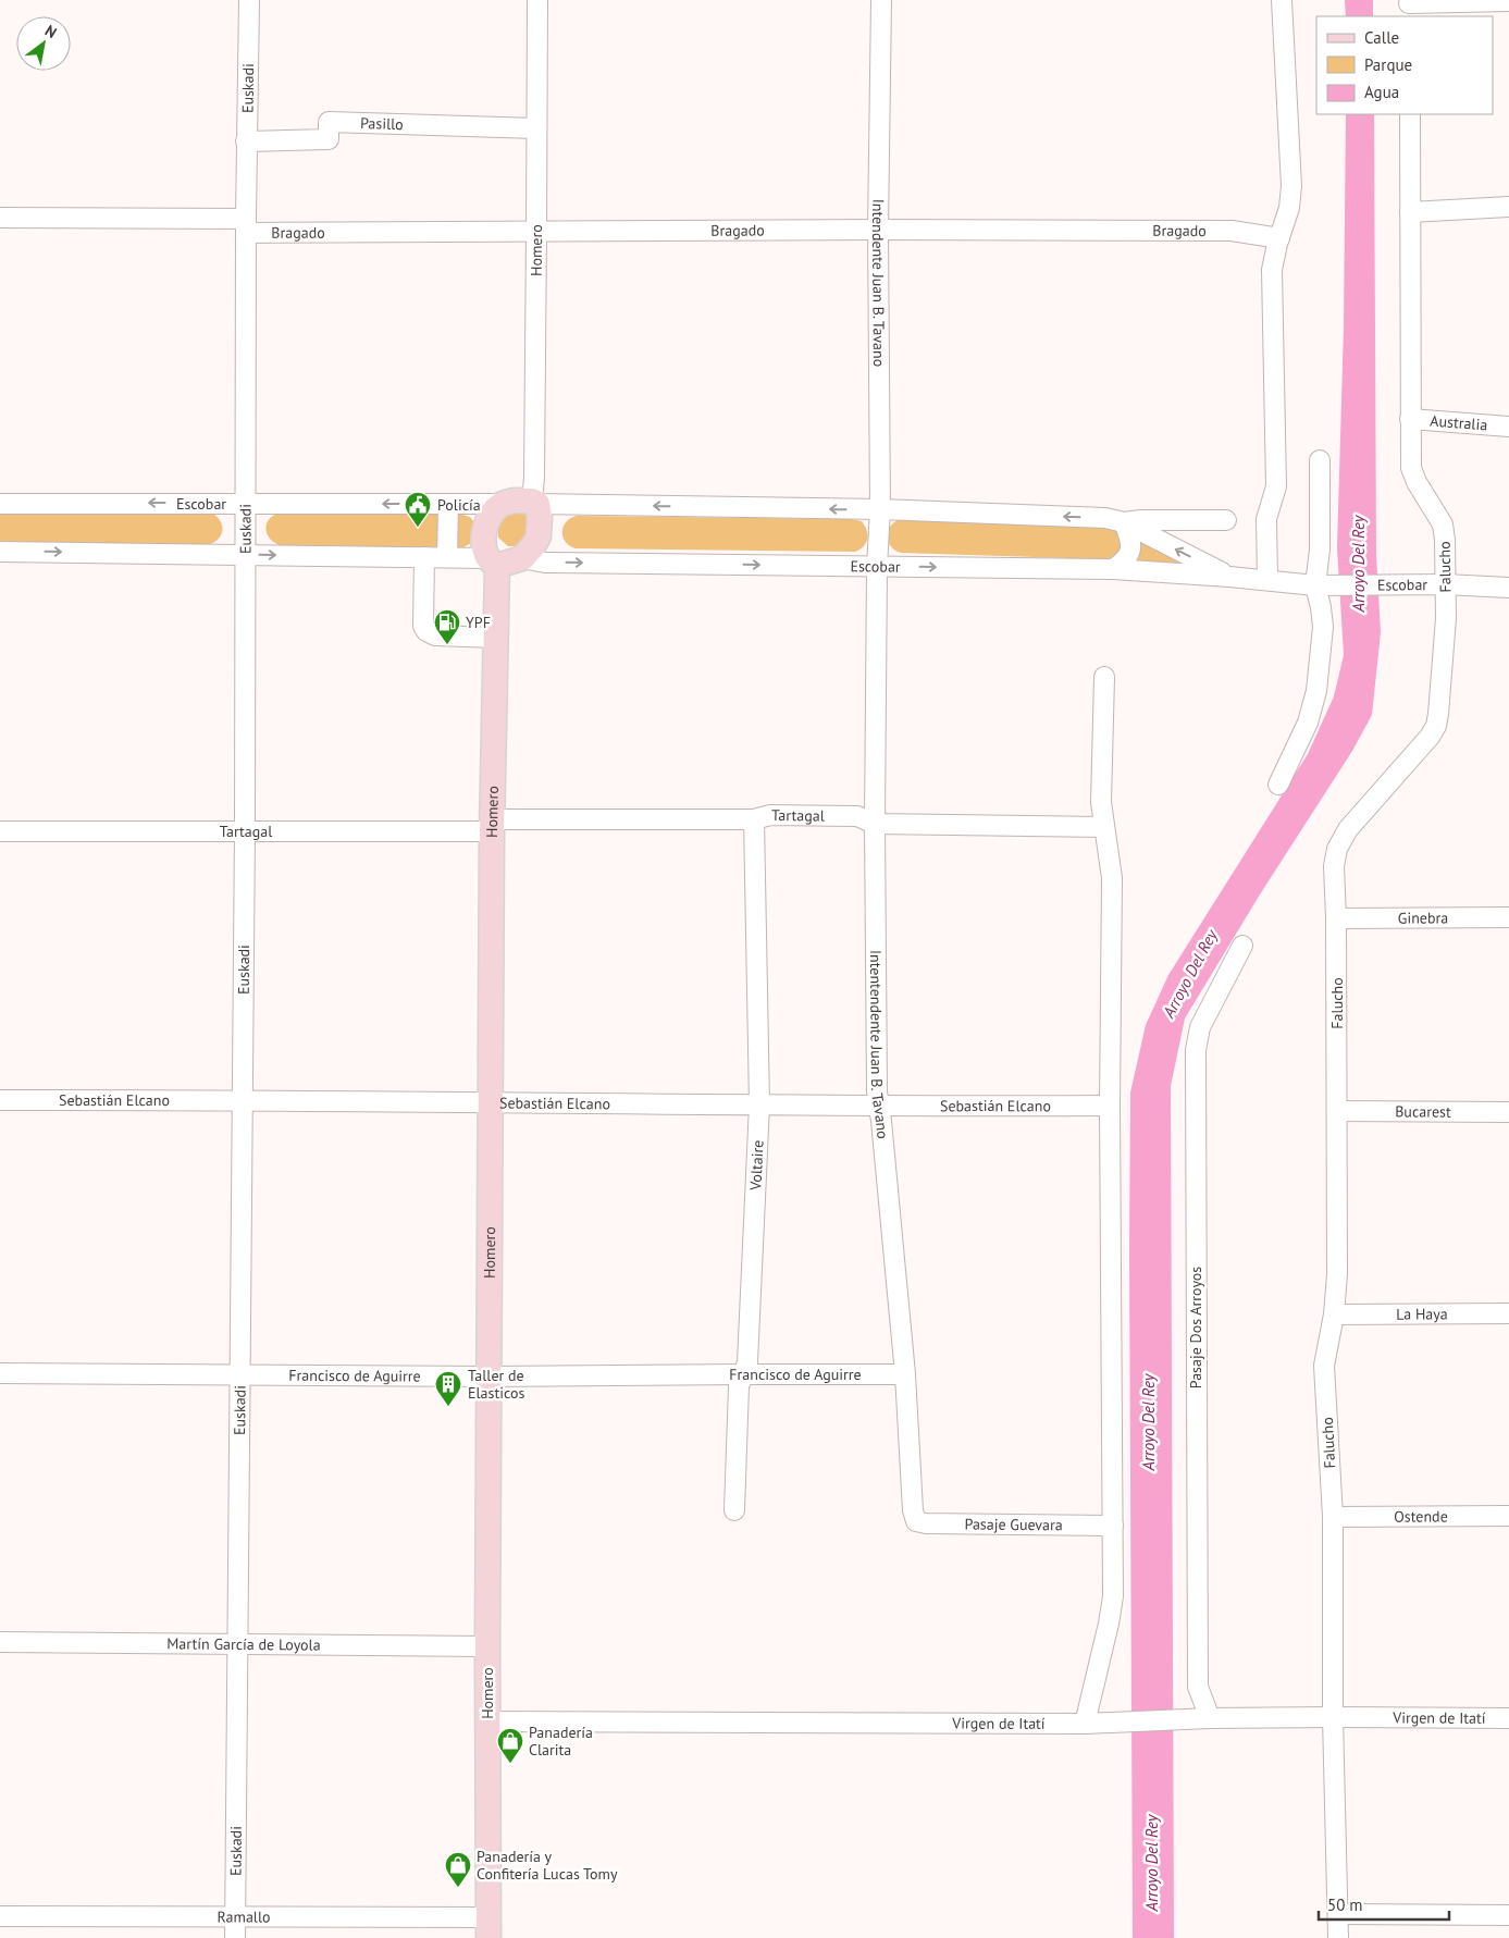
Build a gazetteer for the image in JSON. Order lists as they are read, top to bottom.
{
  "streets": {
    "main road": ["Homero"],
    "street": [
      "Euskadi",
      "Pasillo",
      "Bragado",
      "Intendente Juan B. Tavano",
      "Australia",
      "Escobar",
      "Falucho",
      "Tartagal",
      "Ginebra",
      "Intentendente Juan B. Tavano",
      "Sebastián Elcano",
      "Bucarest",
      "Voltaire",
      "La Haya",
      "Pasaje Dos Arroyos",
      "Francisco de Aguirre",
      "Ostende",
      "Pasaje Guevara",
      "Martín García de Loyola",
      "Virgen de Itatí",
      "Ramallo"
    ]
  },
  "crossings": [
    ["Euskadi", "Pasillo"],
    ["Euskadi", "Bragado"],
    ["Euskadi", "Escobar"],
    ["Euskadi", "Tartagal"],
    ["Euskadi", "Sebastián Elcano"],
    ["Euskadi", "Francisco de Aguirre"],
    ["Euskadi", "Martín García de Loyola"],
    ["Euskadi", "Ramallo"],
    ["Pasillo", "Homero"],
    ["Bragado", "Homero"],
    ["Bragado", "Intendente Juan B. Tavano"],
    ["Homero", "Escobar"],
    ["Homero", "Tartagal"],
    ["Homero", "Sebastián Elcano"],
    ["Homero", "Francisco de Aguirre"],
    ["Homero", "Martín García de Loyola"],
    ["Homero", "Virgen de Itatí"],
    ["Homero", "Ramallo"],
    ["Intendente Juan B. Tavano", "Escobar"],
    ["Intendente Juan B. Tavano", "Intentendente Juan B. Tavano"],
    ["Australia", "Falucho"],
    ["Escobar", "Falucho"],
    ["Escobar", "Intentendente Juan B. Tavano"],
    ["Falucho", "Ginebra"],
    ["Falucho", "Bucarest"],
    ["Falucho", "La Haya"],
    ["Falucho", "Ostende"],
    ["Falucho", "Virgen de Itatí"],
    ["Tartagal", "Intentendente Juan B. Tavano"],
    ["Tartagal", "Voltaire"],
    ["Intentendente Juan B. Tavano", "Sebastián Elcano"],
    ["Intentendente Juan B. Tavano", "Francisco de Aguirre"],
    ["Intentendente Juan B. Tavano", "Pasaje Guevara"],
    ["Sebastián Elcano", "Voltaire"],
    ["Voltaire", "Francisco de Aguirre"],
    ["Pasaje Dos Arroyos", "Virgen de Itatí"]
  ],
  "water": ["Arroyo Del Rey"],
  "places": {
    "public building": ["Policía"],
    "fuel station": ["YPF"],
    "building": ["Taller de Elasticos"],
    "shop": ["Panadería Clarita", "Panadería y Confitería Lucas Tomy"]
  },
  "legend": ["Calle", "Parque", "Agua"],
  "scale_bar": "50 m",
  "north": "top right"
}
